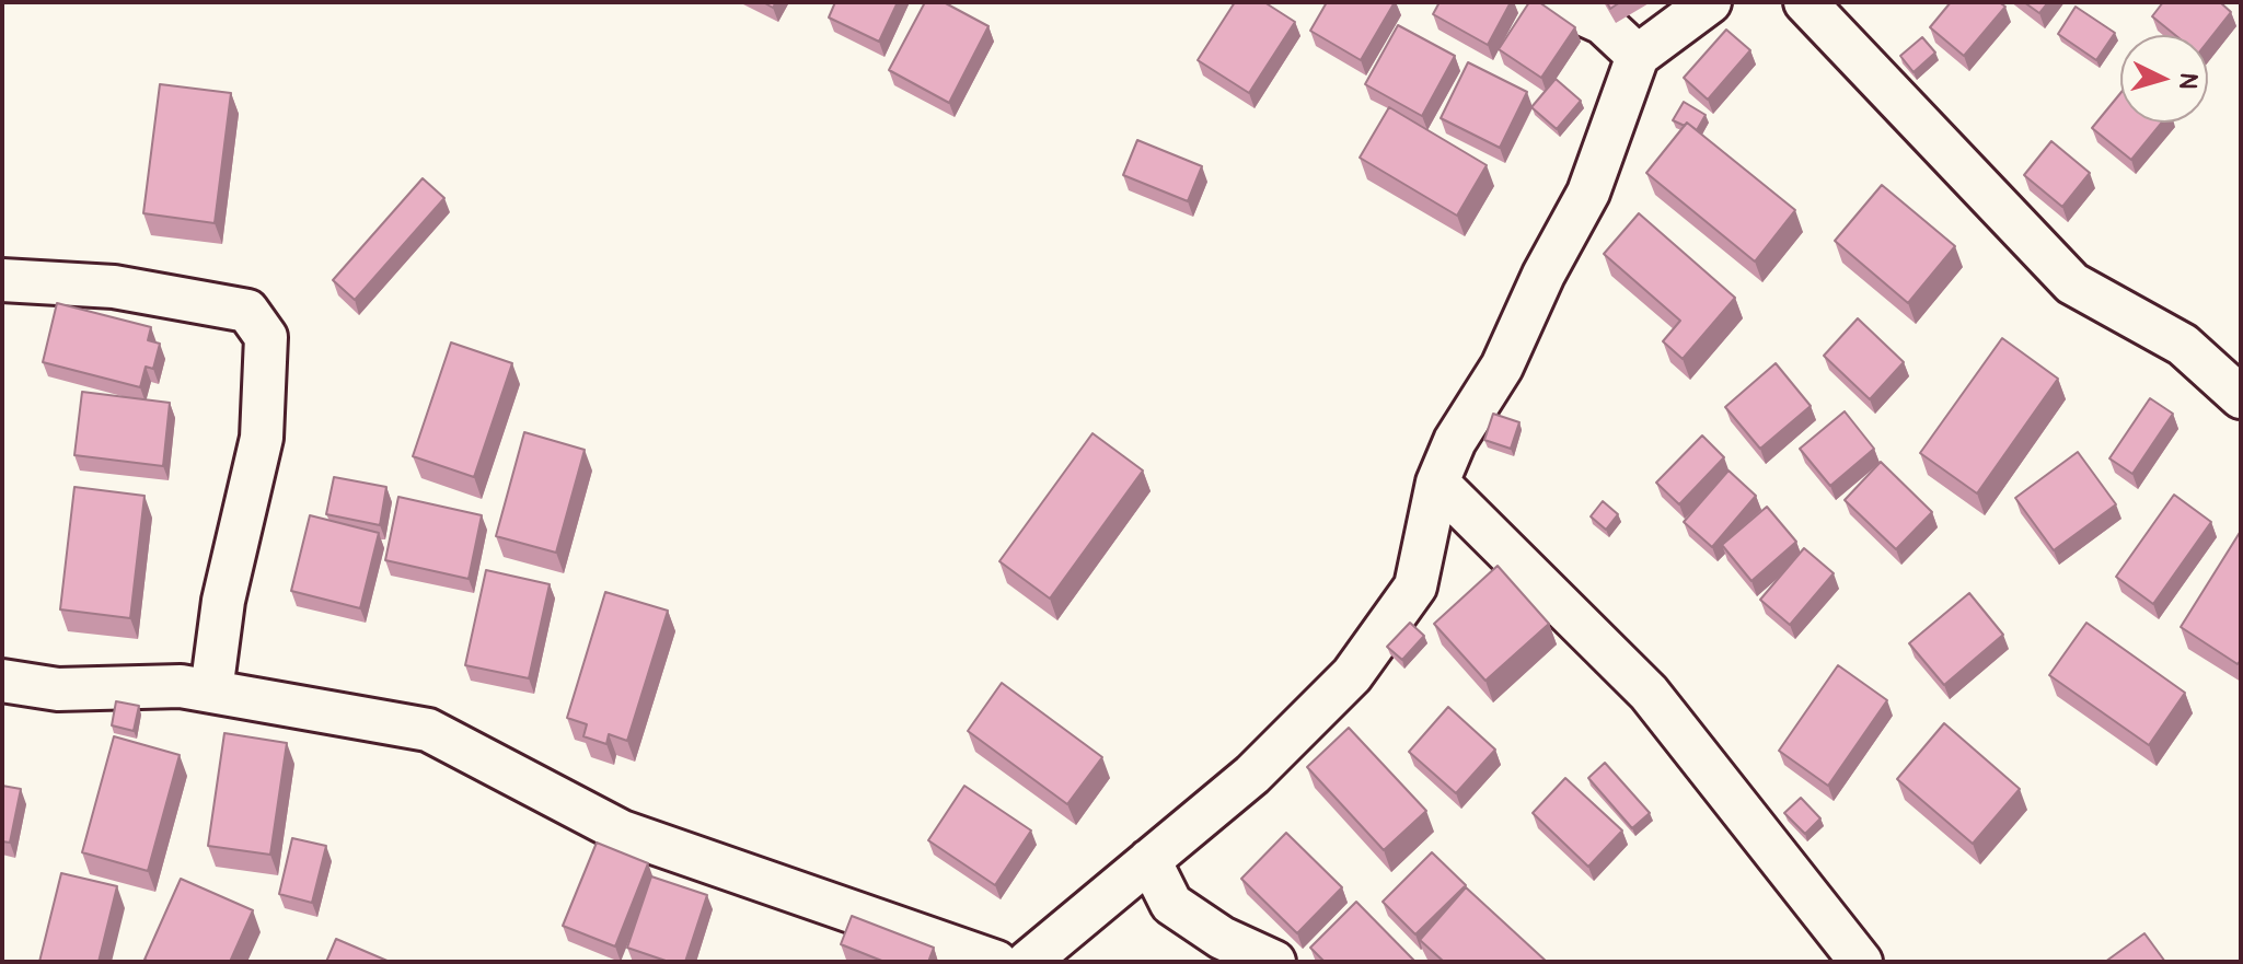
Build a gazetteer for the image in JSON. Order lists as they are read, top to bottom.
{
  "north": "right"
}
